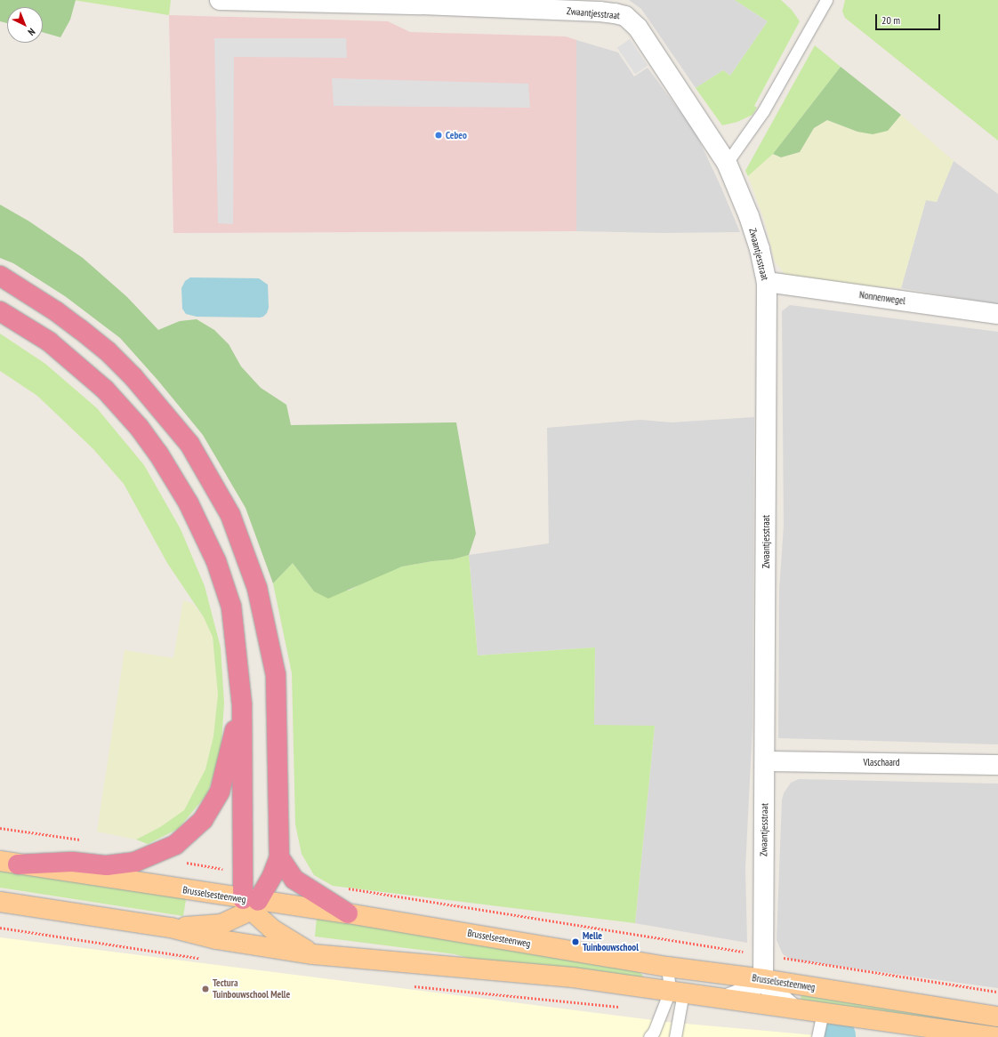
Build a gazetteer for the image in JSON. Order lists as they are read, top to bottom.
{
  "streets": {
    "main road": ["Brusselsesteenweg"],
    "street": ["Zwaantjesstraat", "Nonnenwegel", "Vlaschaard"]
  },
  "crossings": [
    ["Zwaantjesstraat", "Nonnenwegel"],
    ["Zwaantjesstraat", "Vlaschaard"],
    ["Zwaantjesstraat", "Brusselsesteenweg"]
  ],
  "places": ["Cebeo", "Melle Tuinbouwschool", "Tectura Tuinbouwschool Melle"],
  "scale_bar": "20 m",
  "north": "bottom right"
}
